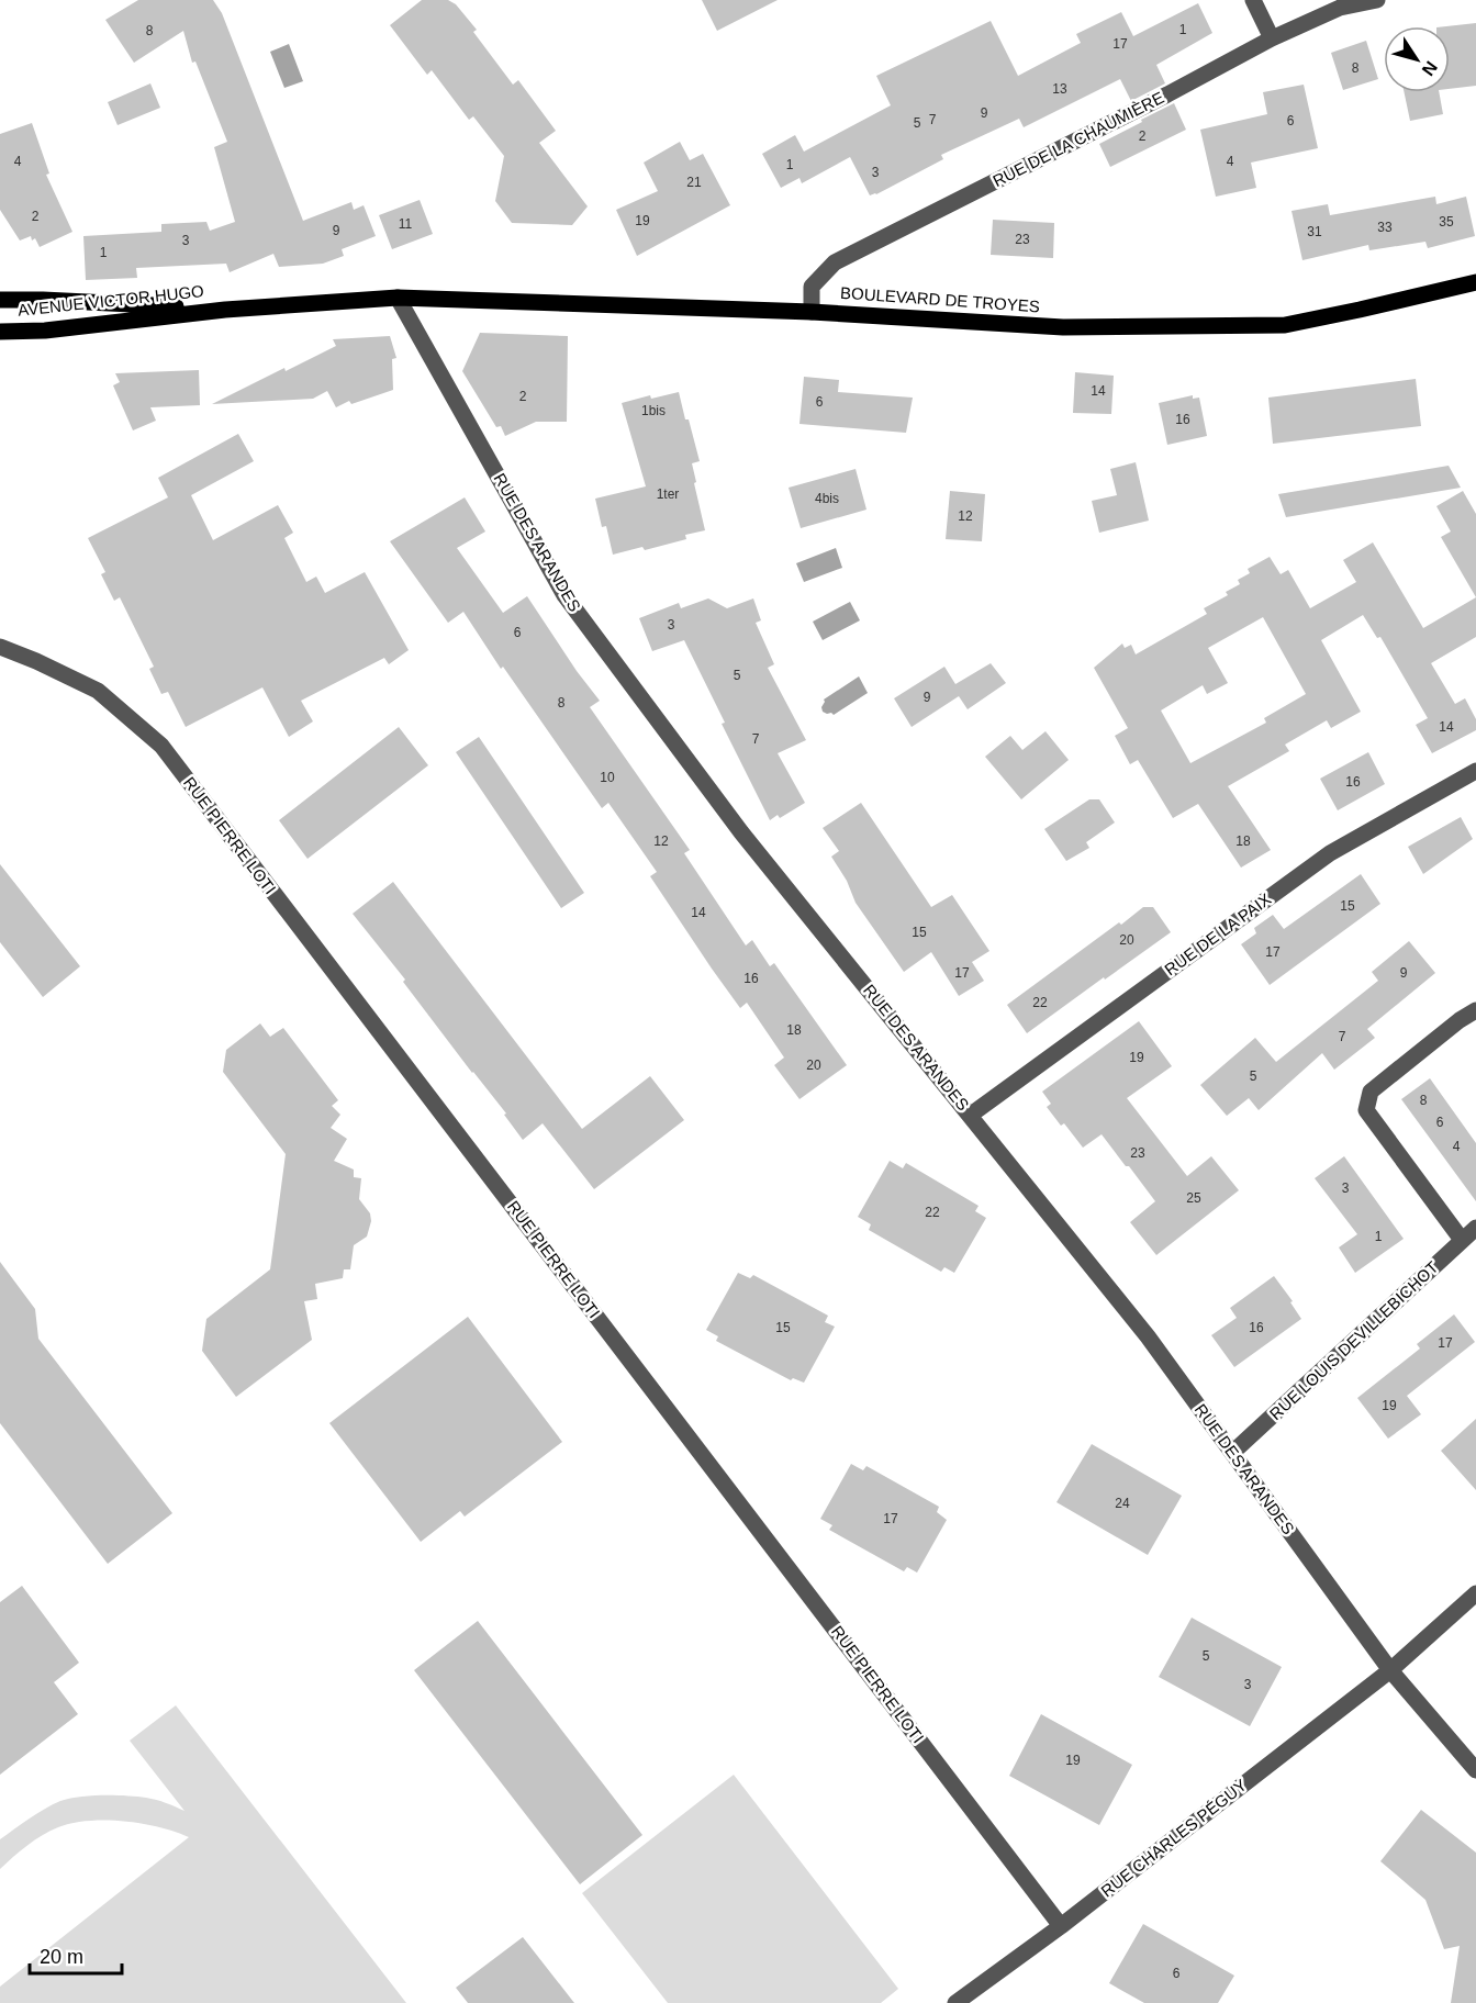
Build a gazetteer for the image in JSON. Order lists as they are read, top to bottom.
{
  "streets": {
    "main road": ["BOULEVARD DE TROYES", "AVENUE VICTOR HUGO"],
    "street": [
      "RUE DE LA CHAUMIÈRE",
      "RUE DES ARANDES",
      "RUE PIERRE LOTI",
      "RUE DE LA PAIX",
      "RUE LOUIS DEVILLEBICHOT",
      "RUE CHARLES PÉGUY"
    ]
  },
  "crossings": [
    ["RUE DE LA CHAUMIÈRE", "BOULEVARD DE TROYES"],
    ["BOULEVARD DE TROYES", "AVENUE VICTOR HUGO"],
    ["BOULEVARD DE TROYES", "RUE DES ARANDES"],
    ["RUE DES ARANDES", "RUE DE LA PAIX"],
    ["RUE DES ARANDES", "RUE LOUIS DEVILLEBICHOT"],
    ["RUE DES ARANDES", "RUE CHARLES PÉGUY"],
    ["RUE PIERRE LOTI", "RUE CHARLES PÉGUY"]
  ],
  "house_numbers": [
    "1",
    "8",
    "17",
    "8",
    "13",
    "9",
    "7",
    "6",
    "5",
    "2",
    "4",
    "4",
    "1",
    "3",
    "21",
    "2",
    "19",
    "35",
    "11",
    "33",
    "9",
    "31",
    "23",
    "3",
    "1",
    "14",
    "2",
    "6",
    "1bis",
    "16",
    "1ter",
    "4bis",
    "12",
    "3",
    "6",
    "5",
    "9",
    "8",
    "14",
    "7",
    "10",
    "16",
    "12",
    "18",
    "15",
    "14",
    "15",
    "20",
    "17",
    "17",
    "9",
    "16",
    "22",
    "18",
    "7",
    "19",
    "20",
    "5",
    "8",
    "6",
    "4",
    "23",
    "3",
    "25",
    "22",
    "1",
    "15",
    "16",
    "17",
    "19",
    "24",
    "17",
    "5",
    "3",
    "19",
    "6"
  ],
  "scale_bar": "20 m",
  "north": "bottom right"
}
